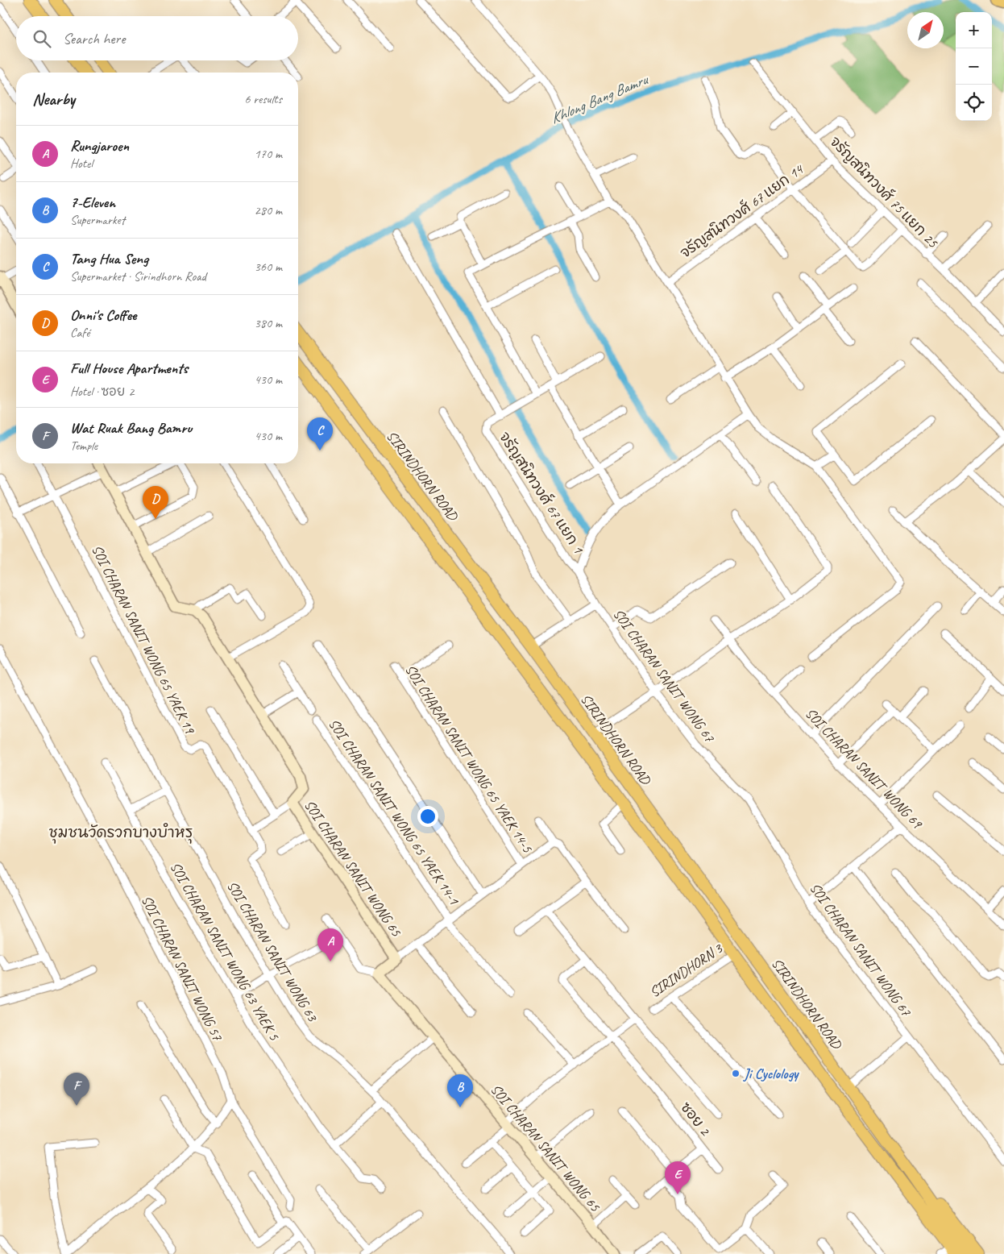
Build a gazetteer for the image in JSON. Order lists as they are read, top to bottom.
{
  "streets": {
    "main road": ["SIRINDHORN ROAD"],
    "street": [
      "จรัญสนิทวงศ์ 75 แยก 25",
      "จรัญสนิทวงศ์ 67 แยก 14",
      "จรัญสนิทวงศ์ 67 แยก 1",
      "SOI CHARAN SANIT WONG 65 YAEK 19",
      "SOI CHARAN SANIT WONG 67",
      "SOI CHARAN SANIT WONG 65 YAEK 14-5",
      "SOI CHARAN SANIT WONG 69",
      "SOI CHARAN SANIT WONG 65 YAEK 14-1",
      "SOI CHARAN SANIT WONG 65",
      "SOI CHARAN SANIT WONG 63 YAEK 5",
      "SOI CHARAN SANIT WONG 63",
      "SOI CHARAN SANIT WONG 57",
      "SIRINDHORN 3",
      "ซอย 2"
    ]
  },
  "crossings": [
    ["จรัญสนิทวงศ์ 75 แยก 25", "จรัญสนิทวงศ์ 67 แยก 14"],
    ["SIRINDHORN ROAD", "SIRINDHORN 3"],
    ["จรัญสนิทวงศ์ 67 แยก 1", "SOI CHARAN SANIT WONG 67"]
  ],
  "districts": ["ชุมชนวัดรวกบางบำหรุ"],
  "water": ["Khlong Bang Bamru"],
  "places": ["Ji Cyclology"],
  "north": "top right",
  "page": {
    "map_buttons": ["+", "−"],
    "search": "Search here",
    "heading": ["Nearby", "6 results"],
    "list": [
      {
        "mark": "A",
        "name": "Rungjaroen",
        "note": "Hotel",
        "value": "170 m"
      },
      {
        "mark": "B",
        "name": "7-Eleven",
        "note": "Supermarket",
        "value": "280 m"
      },
      {
        "mark": "C",
        "name": "Tang Hua Seng",
        "note": "Supermarket · Sirindhorn Road",
        "value": "360 m"
      },
      {
        "mark": "D",
        "name": "Onni's Coffee",
        "note": "Café",
        "value": "380 m"
      },
      {
        "mark": "E",
        "name": "Full House Apartments",
        "note": "Hotel · ซอย 2",
        "value": "430 m"
      },
      {
        "mark": "F",
        "name": "Wat Ruak Bang Bamru",
        "note": "Temple",
        "value": "430 m"
      }
    ],
    "pins": [
      "C",
      "D",
      "A",
      "F",
      "B",
      "E"
    ]
  }
}
